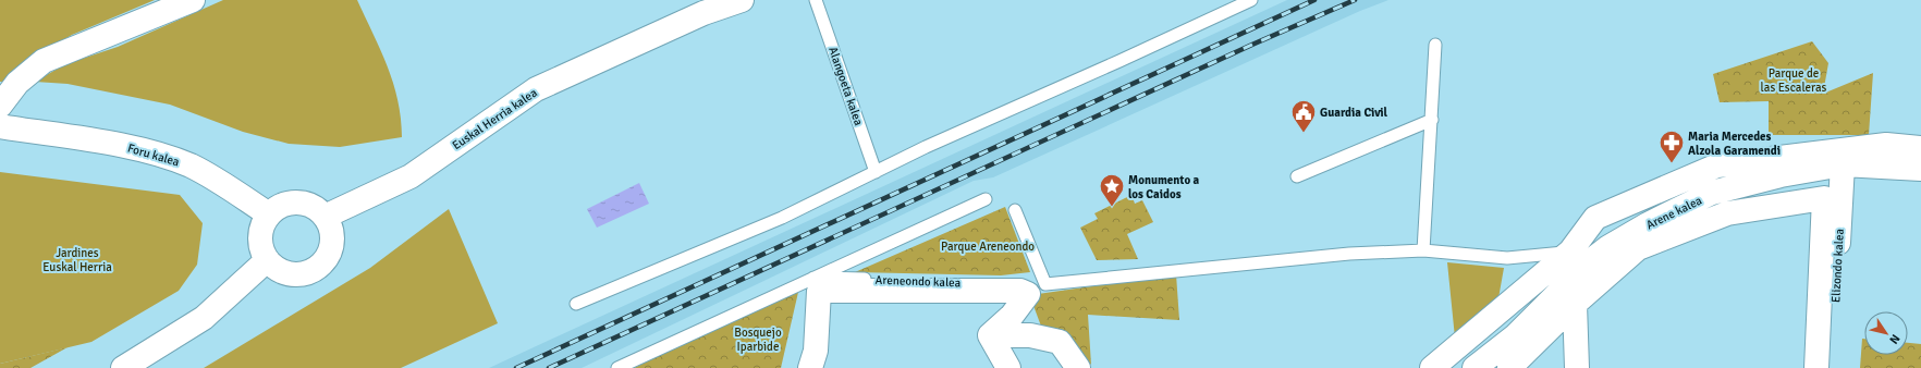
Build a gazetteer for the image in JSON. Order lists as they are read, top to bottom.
{
  "streets": {
    "street": [
      "Euskal Herria kalea",
      "Foru kalea",
      "Arene kalea",
      "Elizondo kalea"
    ],
    "lane": ["Alangoeta kalea", "Areneondo kalea"]
  },
  "crossings": [
    ["Euskal Herria kalea", "Foru kalea"],
    ["Arene kalea", "Elizondo kalea"]
  ],
  "parks": [
    "Parque de las Escaleras",
    "Parque Areneondo",
    "Jardines Euskal Herria",
    "Bosquejo Iparbide"
  ],
  "places": {
    "public building": ["Guardia Civil"],
    "pharmacy": ["Maria Mercedes Alzola Garamendi"],
    "place": ["Monumento a los Caidos"]
  },
  "north": "bottom right"
}
